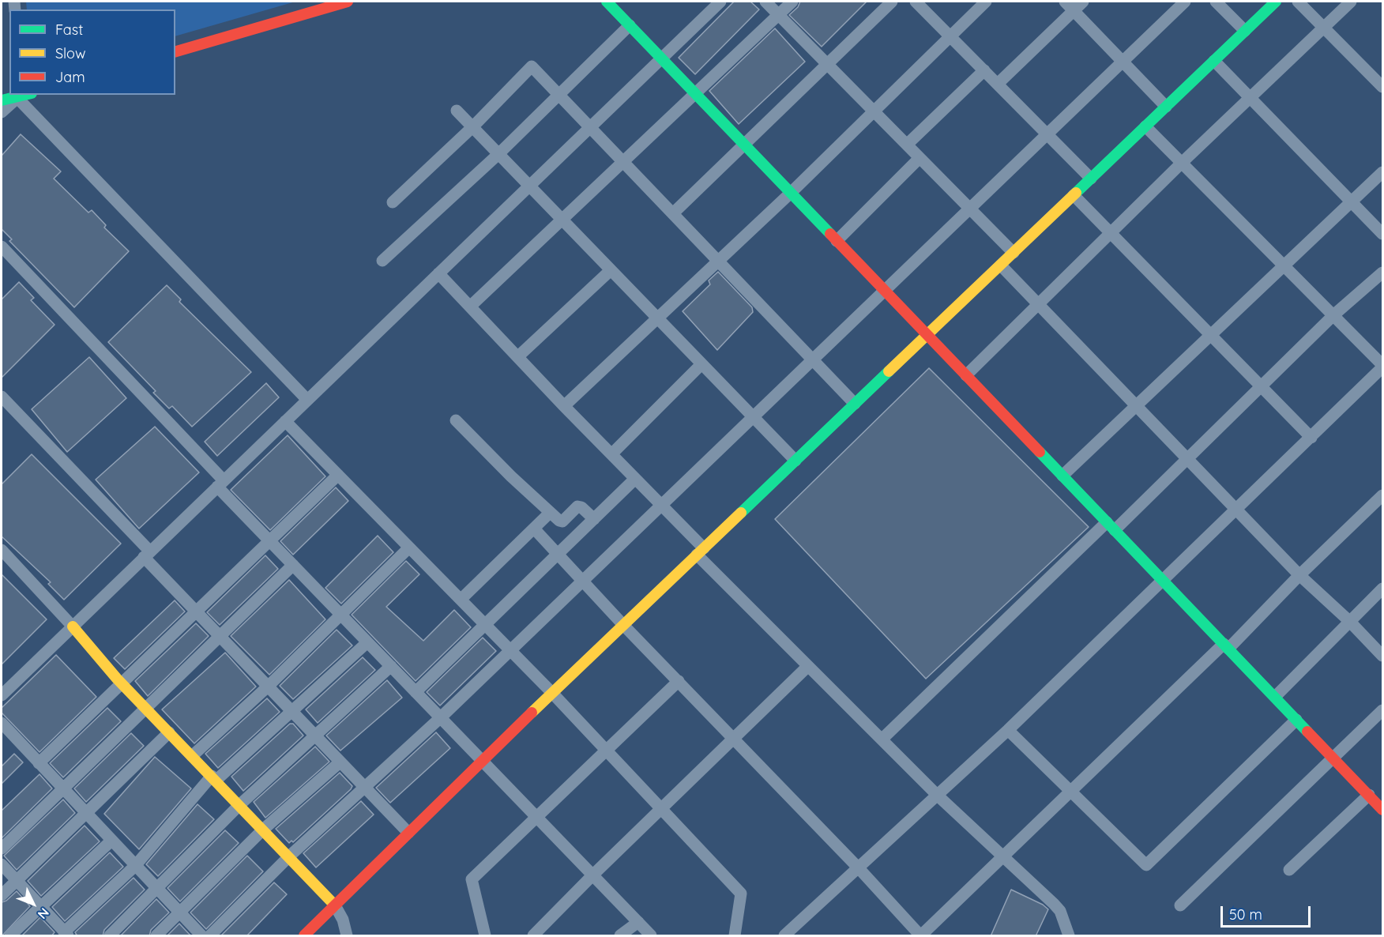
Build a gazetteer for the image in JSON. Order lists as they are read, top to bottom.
{
  "legend": ["Fast", "Slow", "Jam"],
  "scale_bar": "50 m",
  "north": "bottom right"
}
